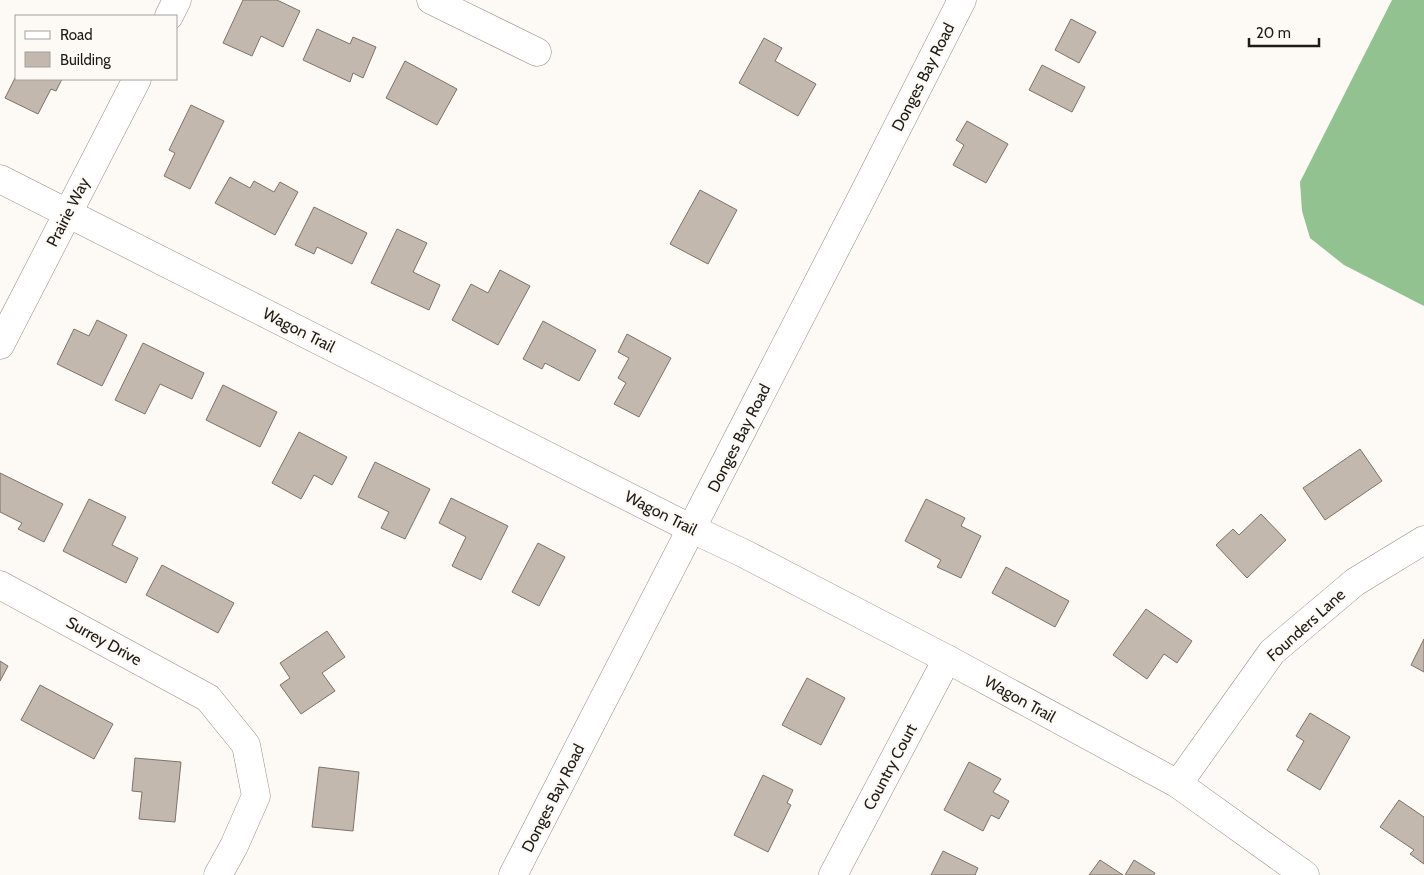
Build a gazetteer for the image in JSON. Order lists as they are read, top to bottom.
{
  "streets": {
    "street": [
      "Donges Bay Road",
      "Prairie Way",
      "Wagon Trail",
      "Founders Lane",
      "Surrey Drive",
      "Country Court"
    ]
  },
  "crossings": [
    ["Donges Bay Road", "Wagon Trail"],
    ["Prairie Way", "Wagon Trail"],
    ["Wagon Trail", "Founders Lane"],
    ["Wagon Trail", "Country Court"]
  ],
  "legend": ["Road", "Building"],
  "scale_bar": "20 m"
}
